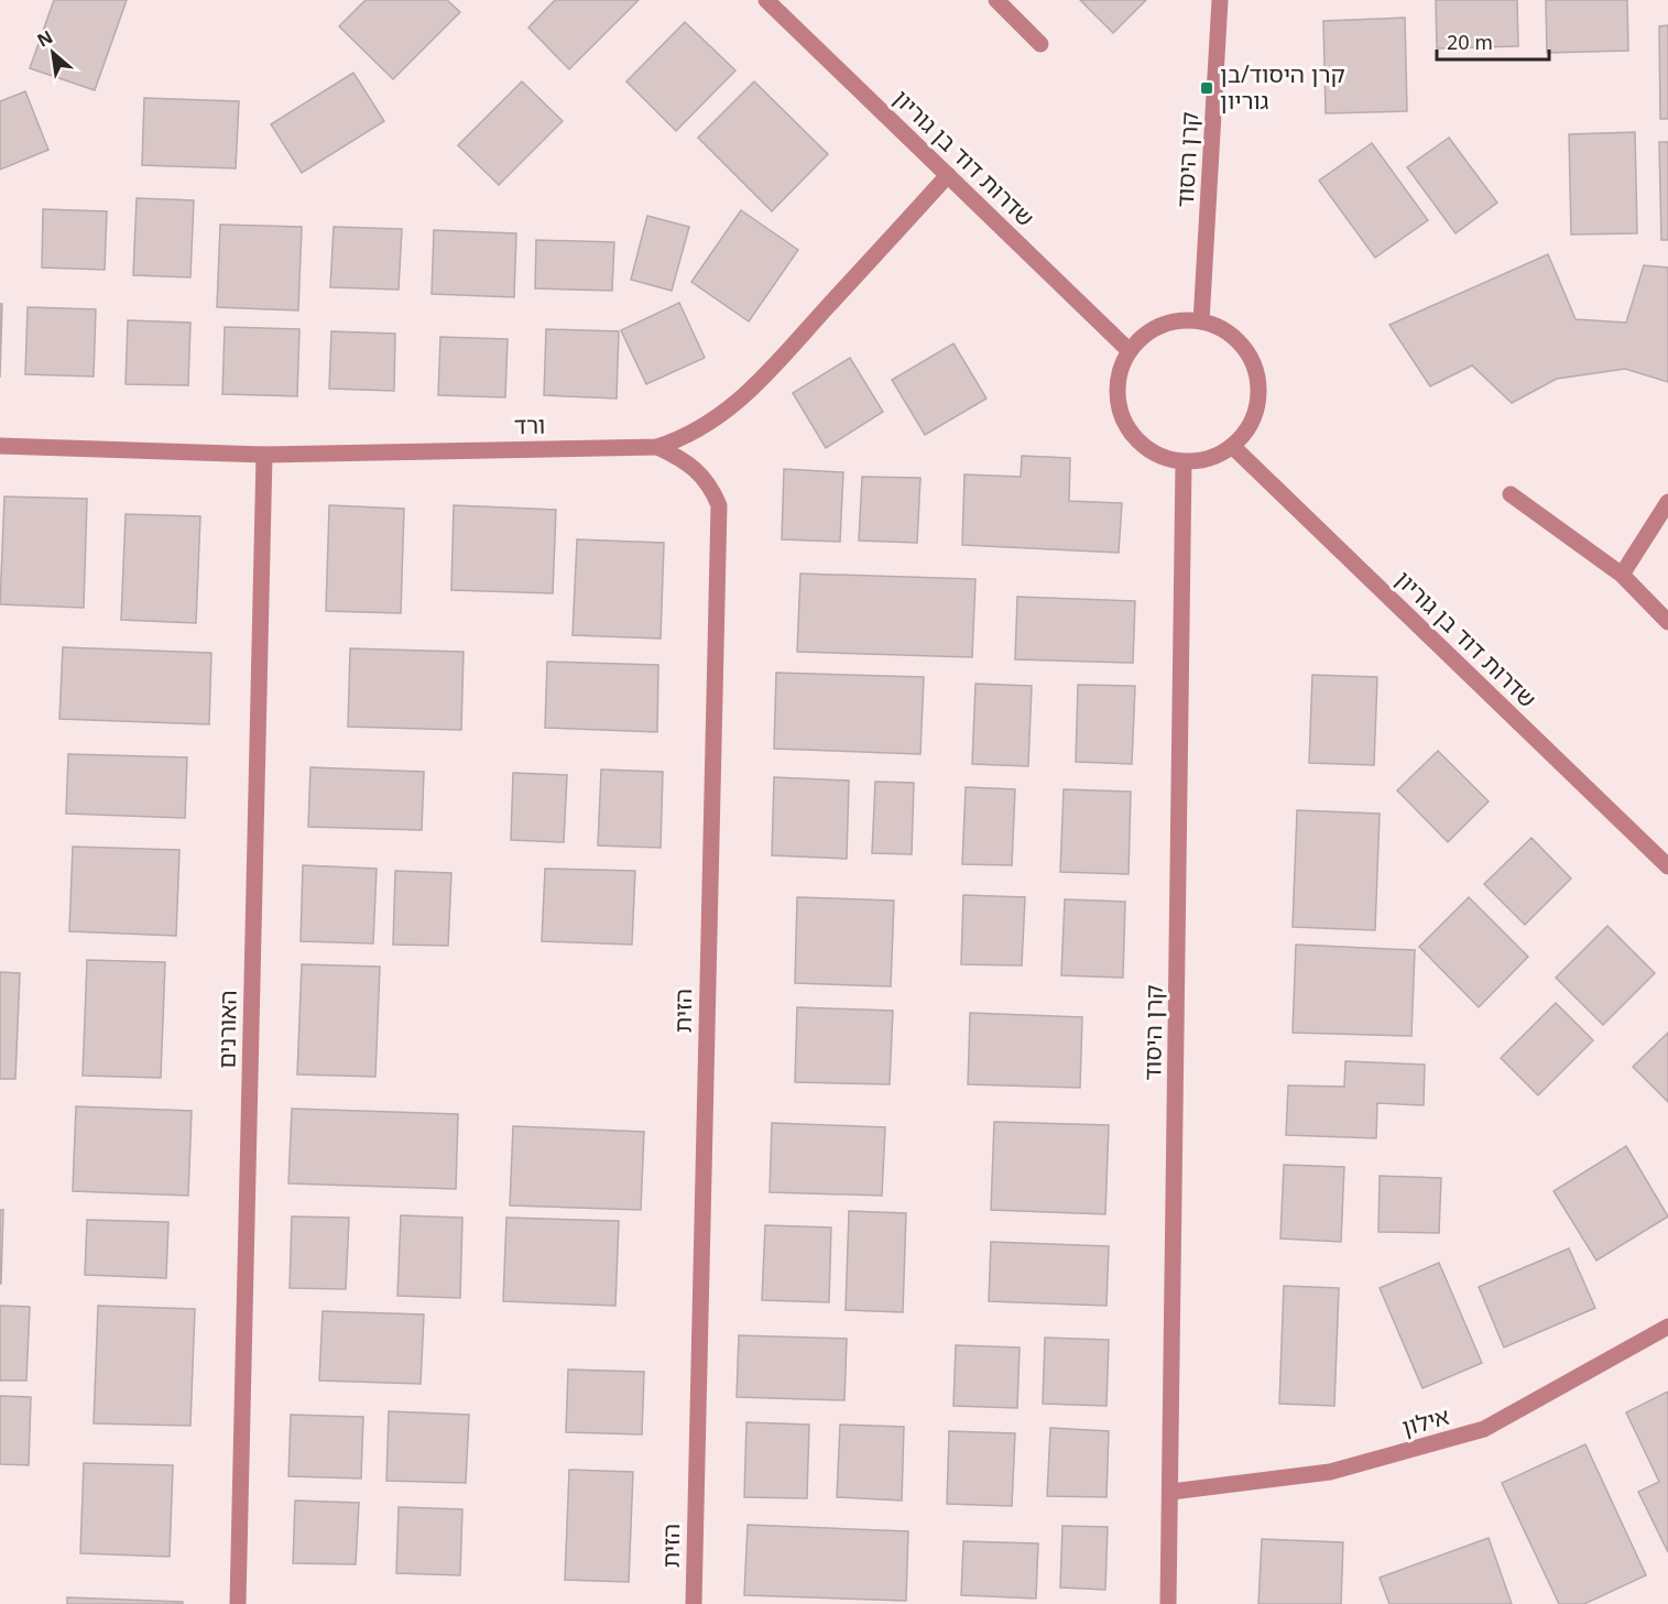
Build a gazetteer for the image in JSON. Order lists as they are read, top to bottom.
{
  "streets": {
    "street": [
      "שדרות דוד בן גוריון",
      "קרן היסוד",
      "ורד",
      "הזית",
      "האורנים",
      "אילון"
    ]
  },
  "crossings": [
    ["שדרות דוד בן גוריון", "קרן היסוד"],
    ["שדרות דוד בן גוריון", "ורד"],
    ["קרן היסוד", "אילון"],
    ["ורד", "הזית"],
    ["ורד", "האורנים"]
  ],
  "places": {
    "transit": ["קרן היסוד/בן גוריון"]
  },
  "scale_bar": "20 m",
  "north": "top left"
}
